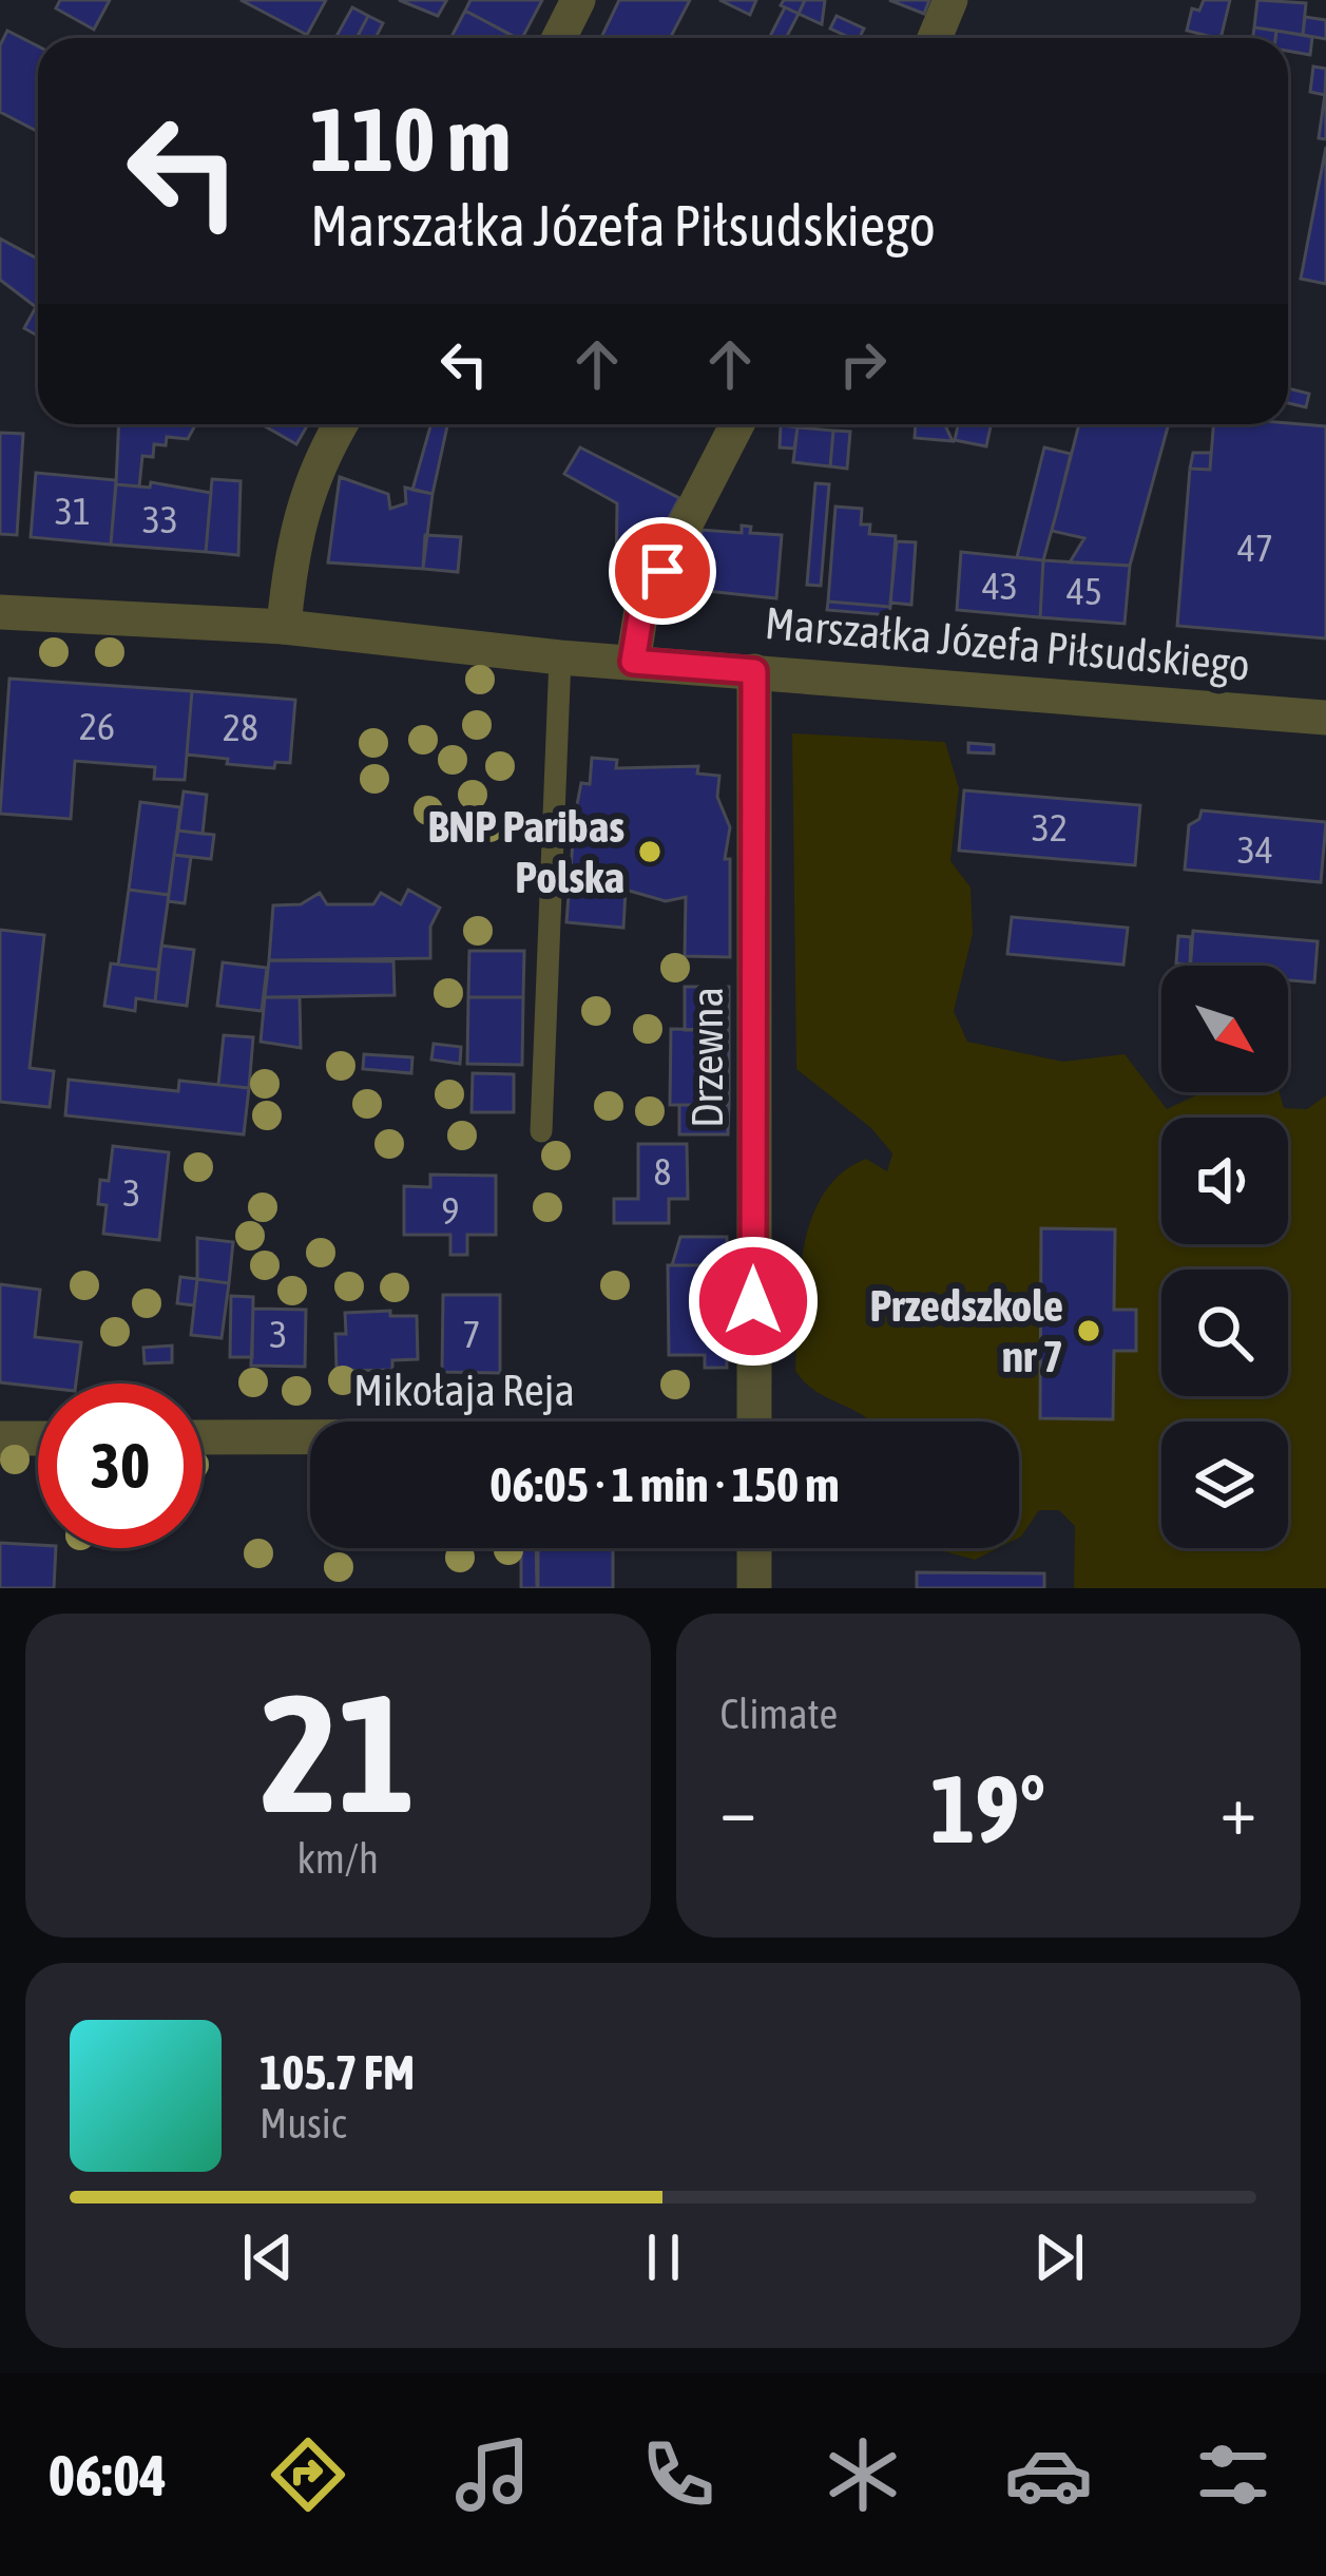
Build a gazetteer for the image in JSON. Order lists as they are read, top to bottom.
{
  "streets": {
    "street": ["Marszałka Józefa Piłsudskiego", "Drzewna", "Mikołaja Reja"]
  },
  "crossings": [
    ["Marszałka Józefa Piłsudskiego", "Drzewna"]
  ],
  "places": ["BNP Paribas Polska", "Przedszkole nr 7"],
  "house_numbers": [
    "31",
    "33",
    "47",
    "43",
    "45",
    "26",
    "28",
    "32",
    "34",
    "8",
    "3",
    "9",
    "3",
    "7"
  ],
  "north": "bottom right",
  "page": {
    "turn": ["110 m", "Marszałka Józefa Piłsudskiego"],
    "limit": "30",
    "trip": "06:05 · 1 min · 150 m",
    "tile": [
      ["21", "km/h"],
      "Climate"
    ],
    "heat": ["−", "19°", "+"],
    "song": ["105.7 FM", "Music"],
    "tabs": "06:04"
  }
}
